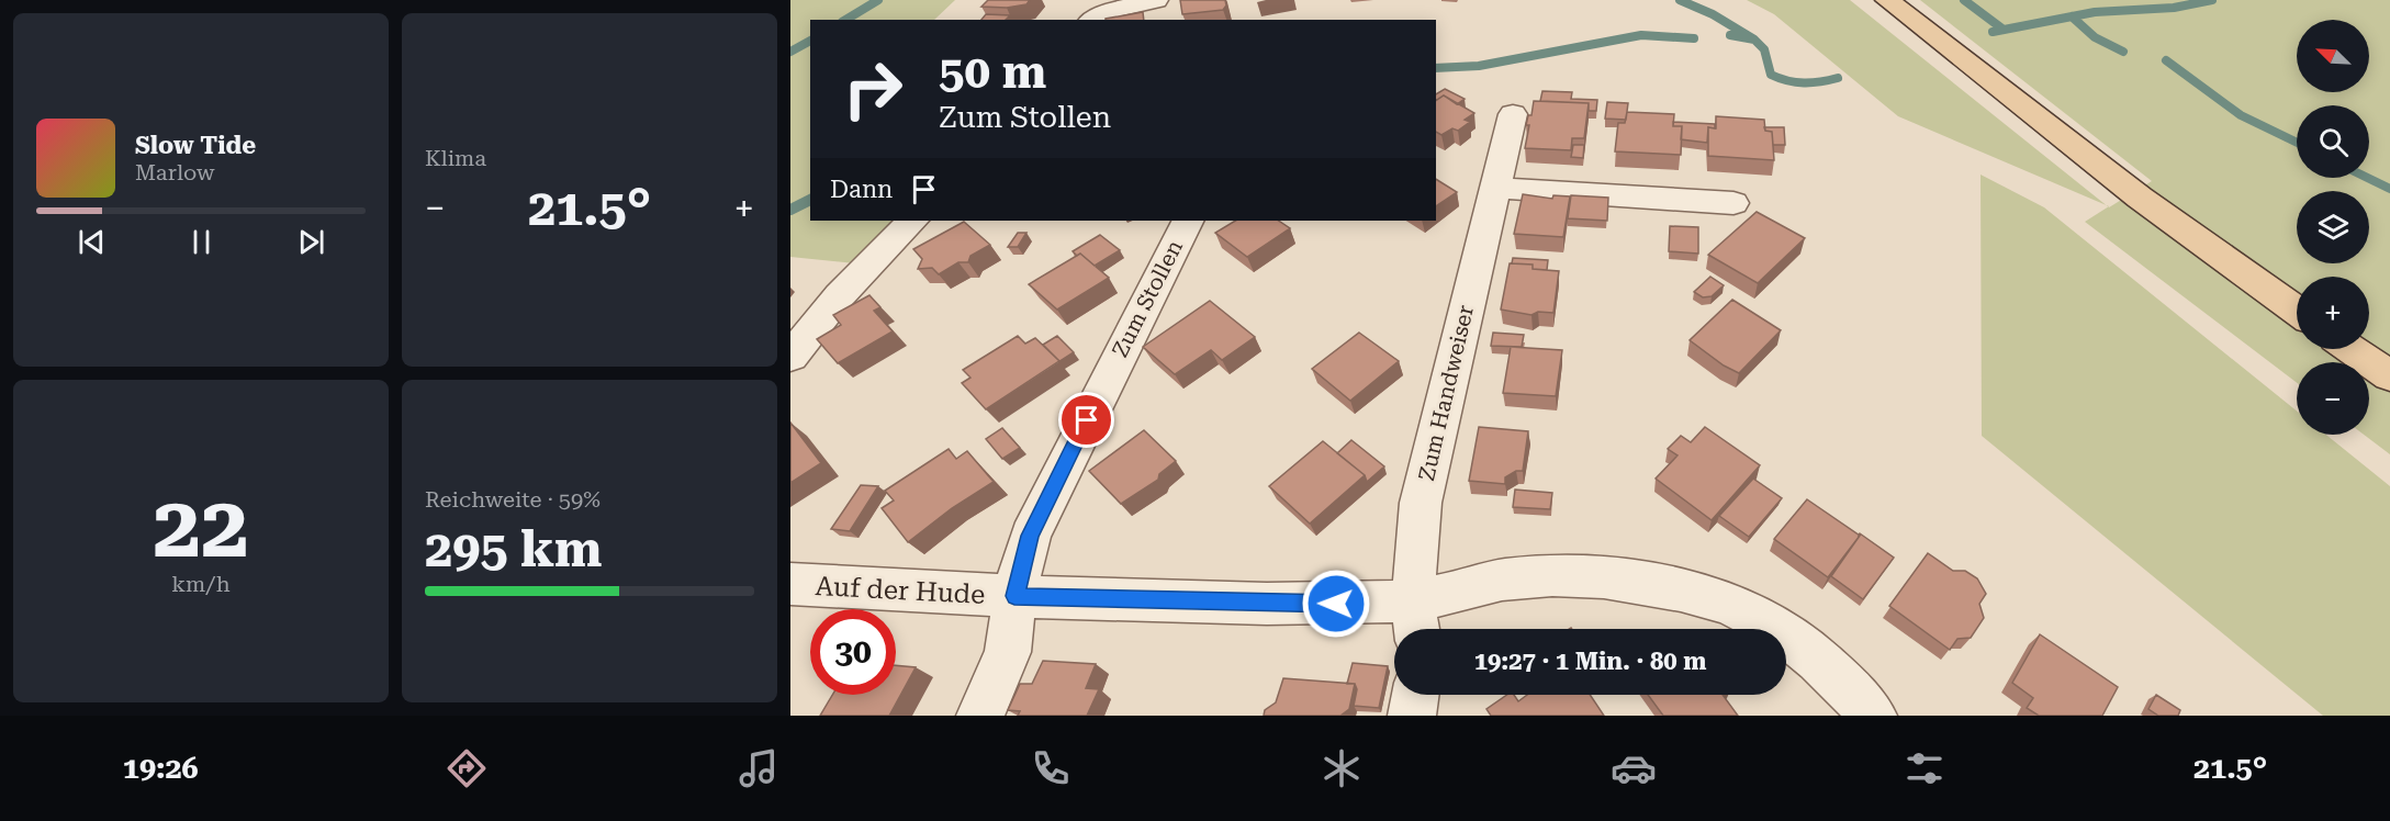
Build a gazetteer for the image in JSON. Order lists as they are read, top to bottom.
{
  "streets": {
    "street": ["Zum Stollen", "Zum Handweiser", "Auf der Hude"]
  },
  "crossings": [
    ["Zum Stollen", "Auf der Hude"],
    ["Zum Handweiser", "Auf der Hude"]
  ],
  "north": "top left",
  "page": {
    "tile": [
      "Klima",
      ["22", "km/h"],
      ["Reichweite · 59%", "295 km"]
    ],
    "map_buttons": ["+", "−"],
    "turn": ["50 m", "Zum Stollen"],
    "song": ["Slow Tide", "Marlow"],
    "then": "Dann",
    "heat": ["−", "21.5°", "+"],
    "limit": "30",
    "trip": "19:27 · 1 Min. · 80 m",
    "tabs": ["19:26", "21.5°"]
  }
}
